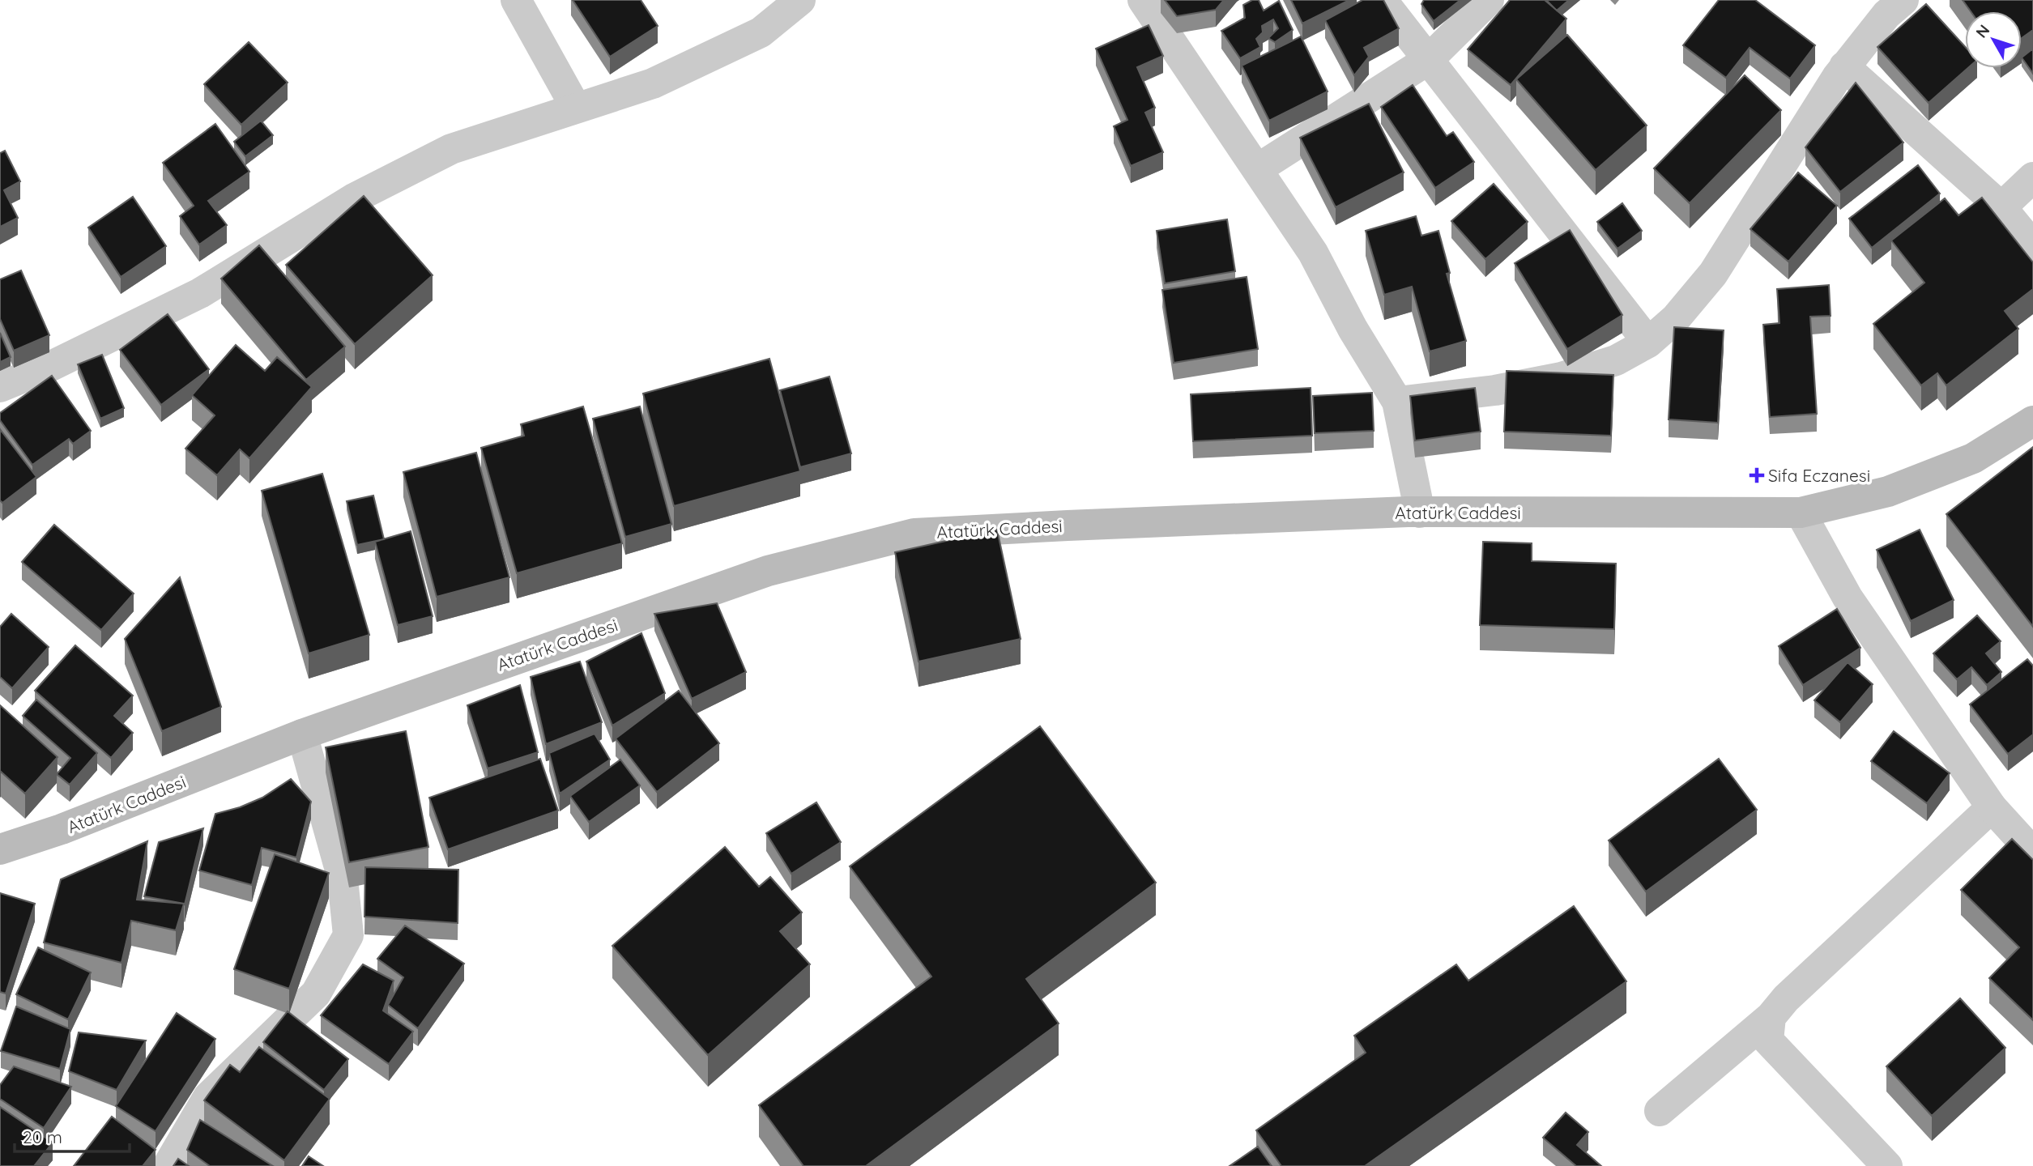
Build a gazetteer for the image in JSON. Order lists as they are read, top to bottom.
{
  "streets": {
    "main road": ["Atatürk Caddesi"]
  },
  "places": {
    "health": ["Sifa Eczanesi"]
  },
  "scale_bar": "20 m",
  "north": "top left"
}
